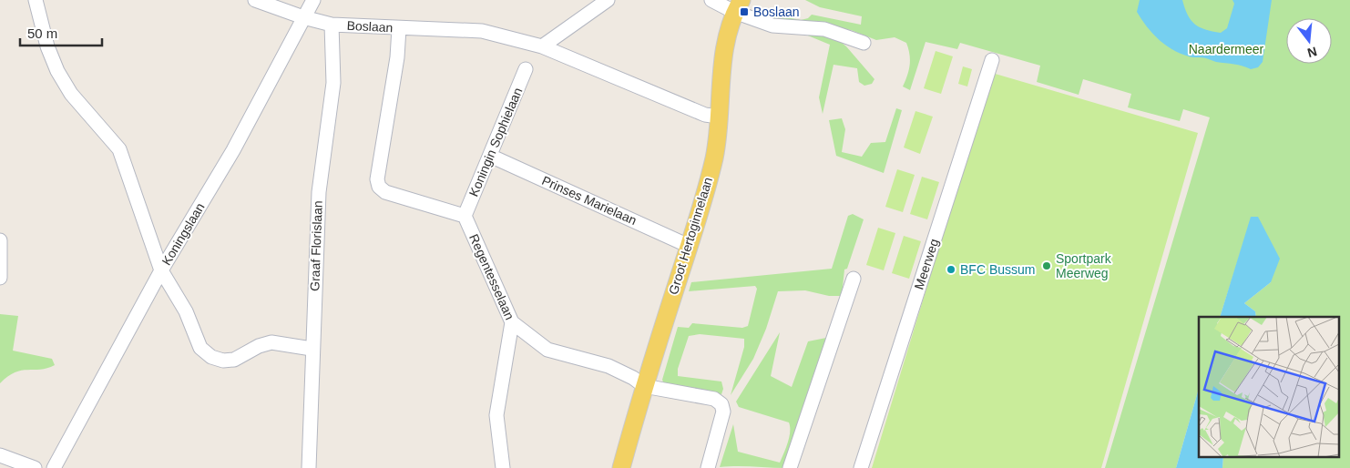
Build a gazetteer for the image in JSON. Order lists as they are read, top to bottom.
{
  "streets": {
    "main road": ["Groot Hertoginnelaan"],
    "street": [
      "Boslaan",
      "Koningin Sophielaan",
      "Prinses Marielaan",
      "Koningslaan",
      "Graaf Florislaan",
      "Meerweg",
      "Regentesselaan"
    ]
  },
  "crossings": [
    ["Boslaan", "Koningslaan"],
    ["Boslaan", "Groot Hertoginnelaan"],
    ["Boslaan", "Graaf Florislaan"],
    ["Koningin Sophielaan", "Prinses Marielaan"],
    ["Koningin Sophielaan", "Regentesselaan"],
    ["Prinses Marielaan", "Groot Hertoginnelaan"],
    ["Groot Hertoginnelaan", "Regentesselaan"]
  ],
  "parks": ["Naardermeer"],
  "places": {
    "transit": ["Boslaan"],
    "other": ["Sportpark Meerweg", "BFC Bussum"]
  },
  "scale_bar": "50 m",
  "north": "bottom"
}
